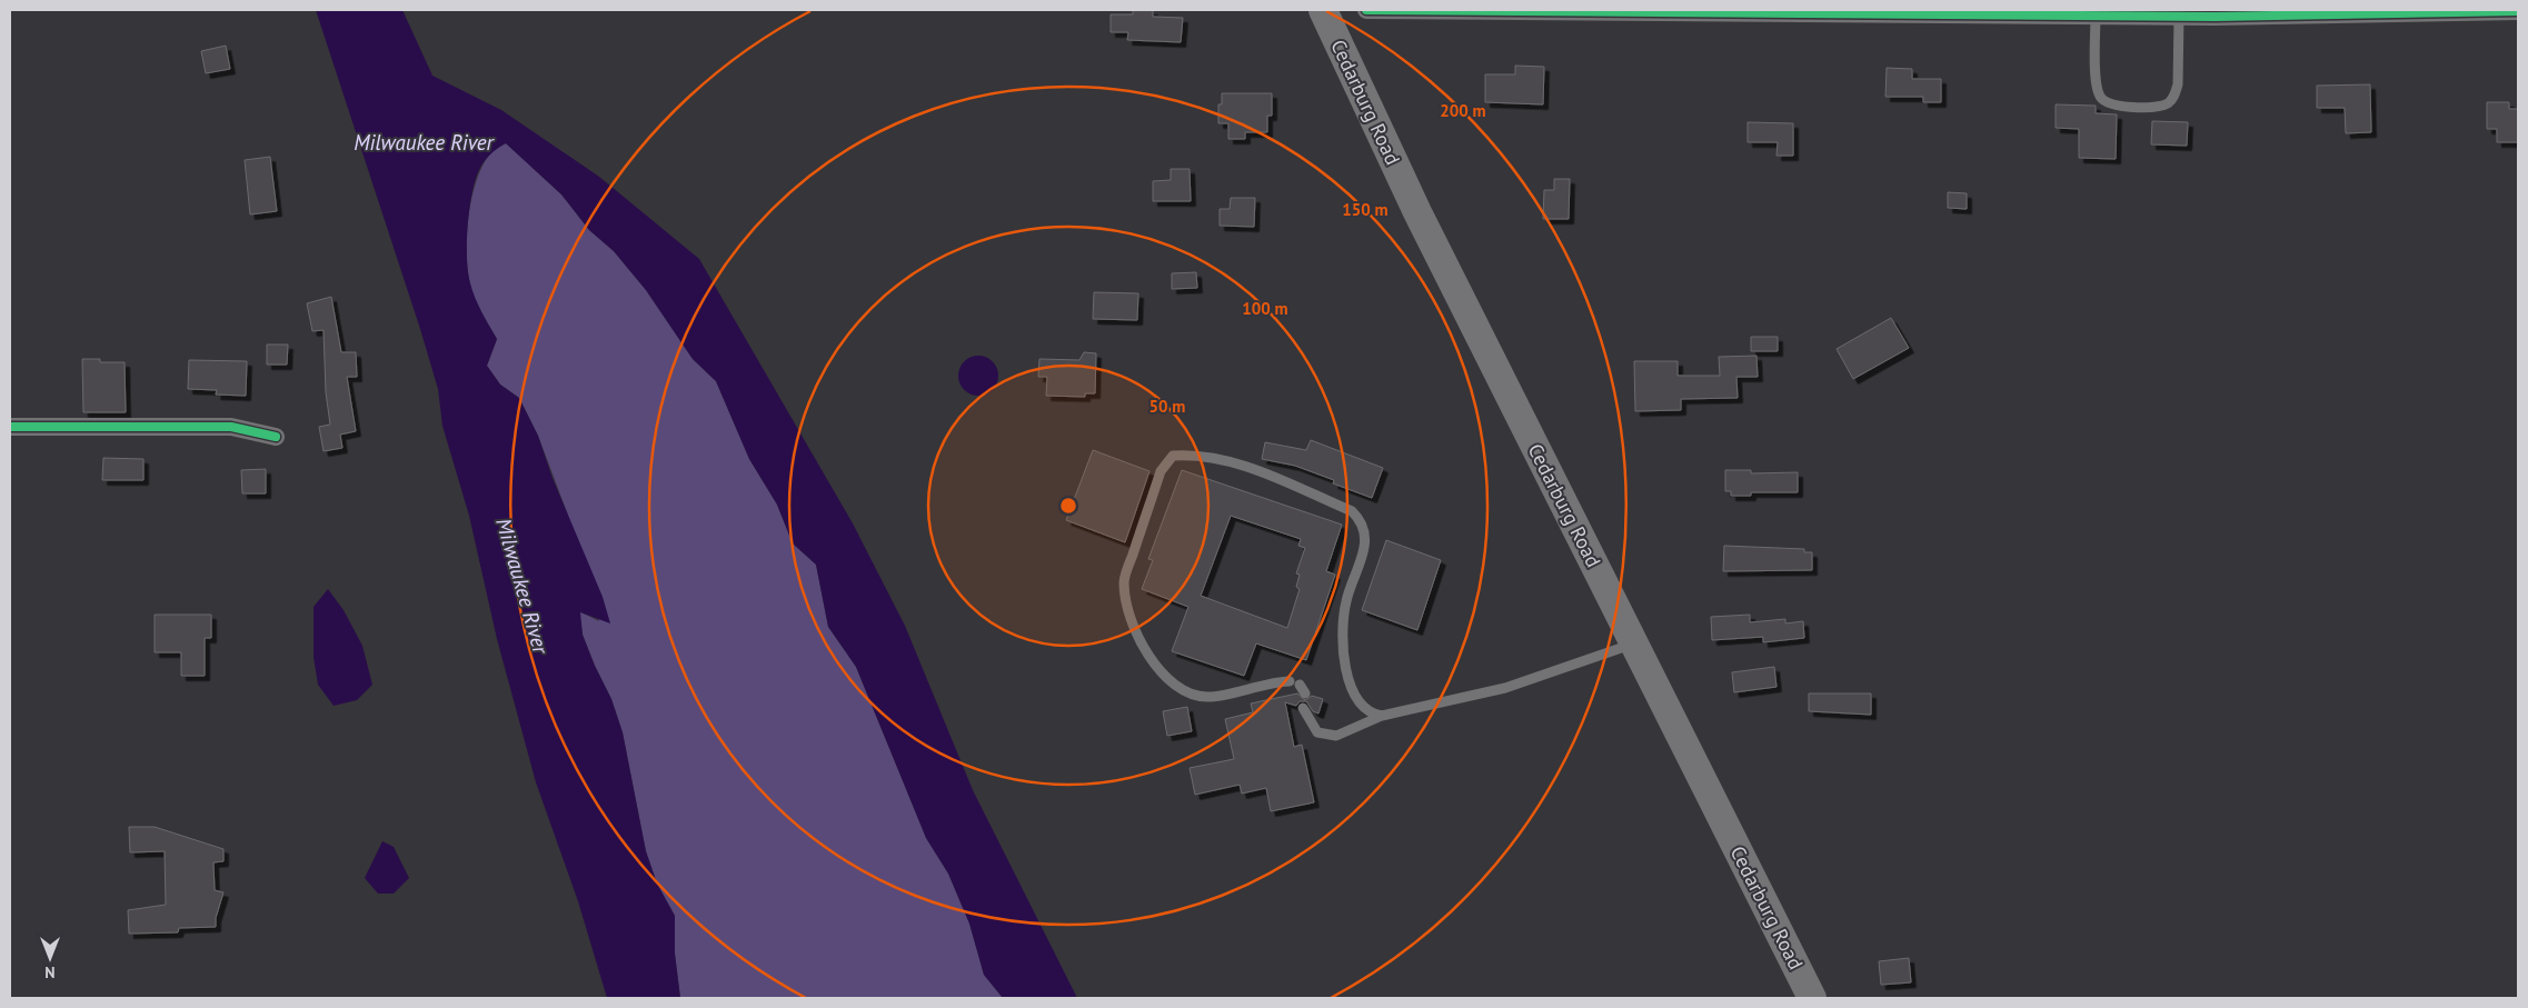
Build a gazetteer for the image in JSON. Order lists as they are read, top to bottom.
{
  "streets": {
    "main road": ["Cedarburg Road"]
  },
  "water": ["Milwaukee River"],
  "north": "bottom",
  "rings": [
    "200 m",
    "150 m",
    "100 m",
    "50 m"
  ]
}
